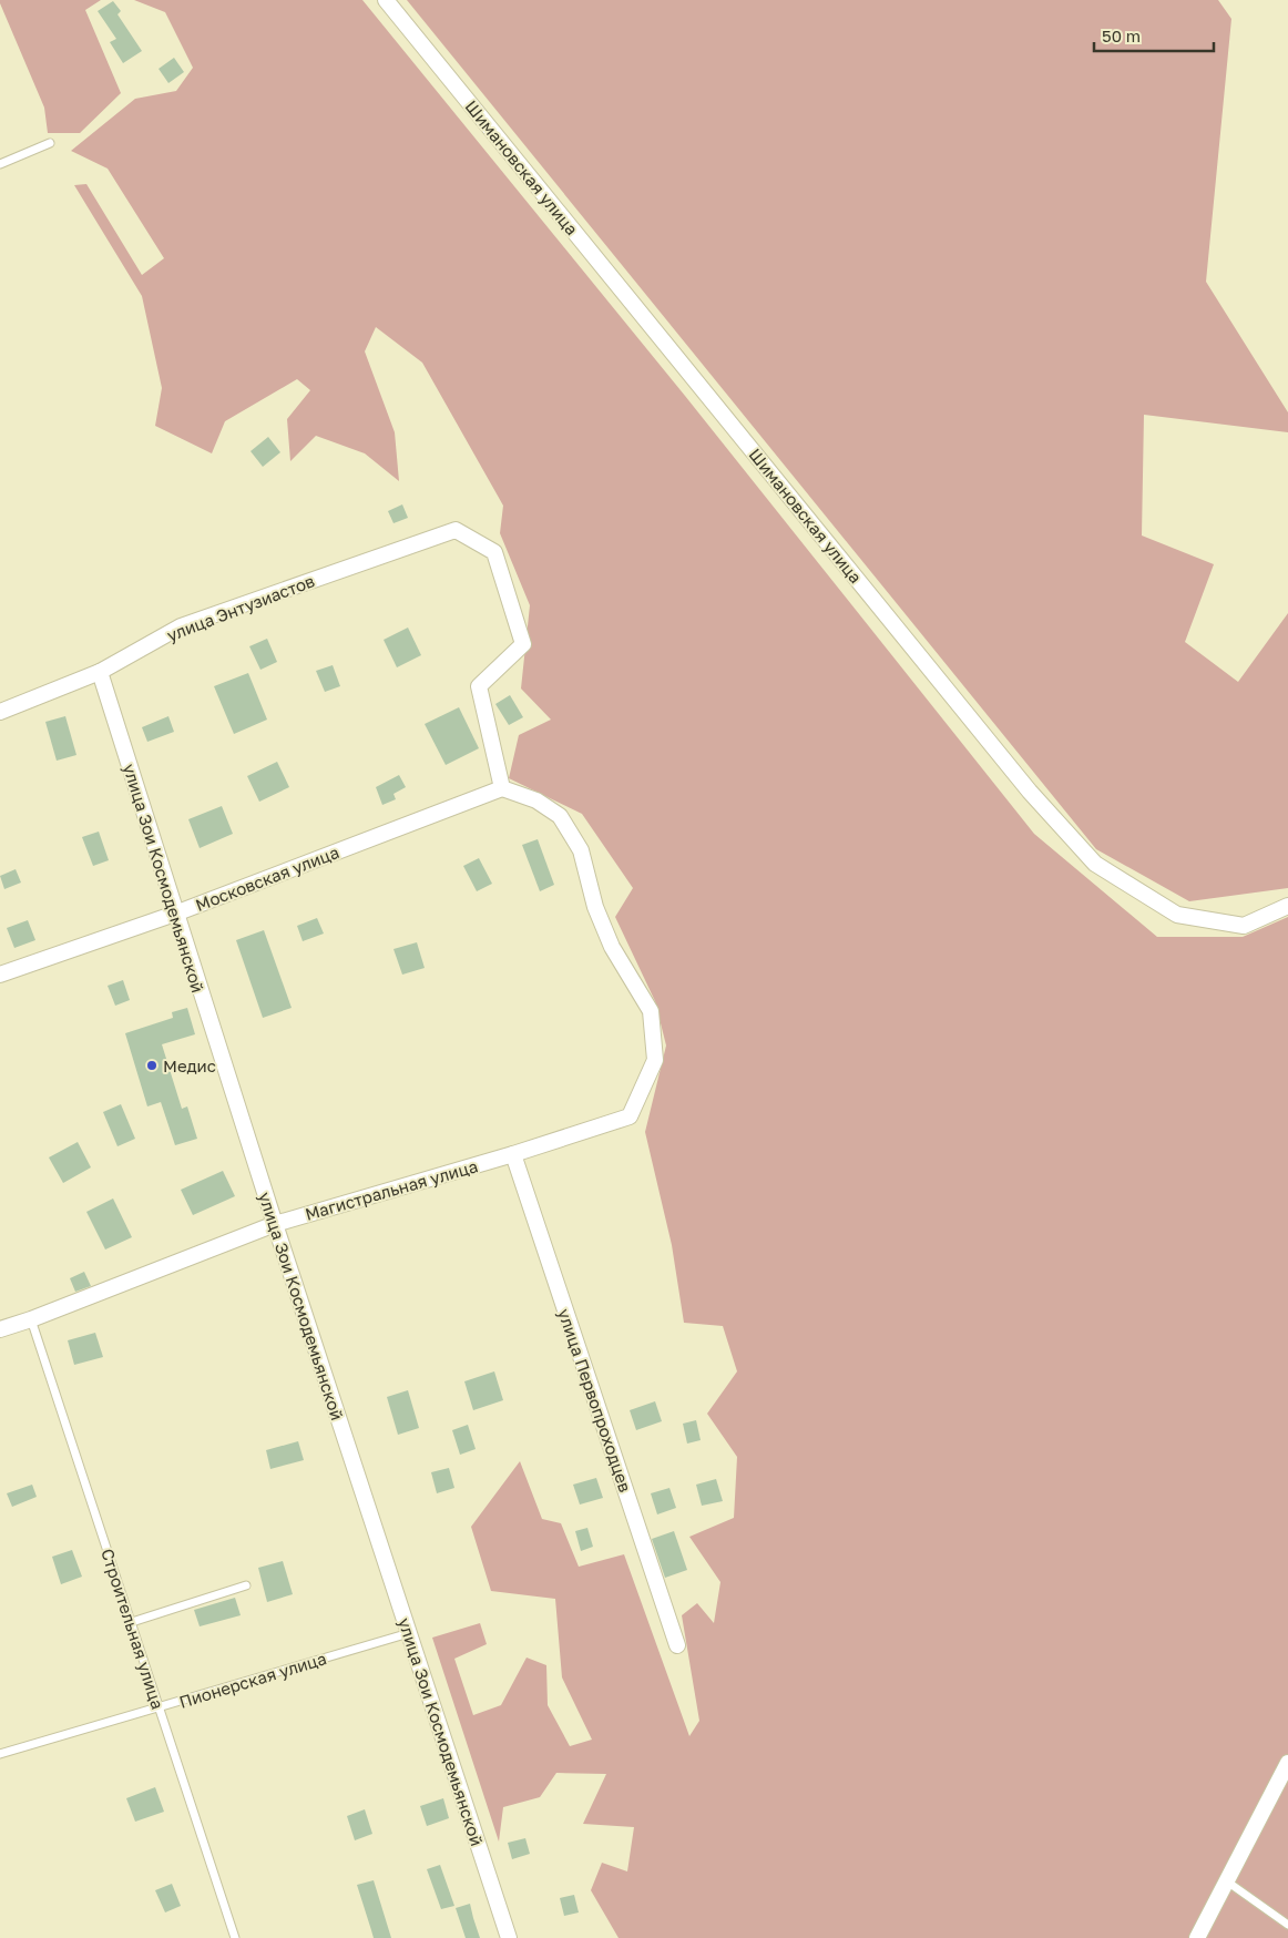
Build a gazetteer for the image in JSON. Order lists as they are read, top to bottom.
{
  "streets": {
    "street": [
      "Шимановская улица",
      "улица Энтузиастов",
      "улица Зои Космодемьянской",
      "Московская улица",
      "Магистральная улица",
      "улица Первопроходцев"
    ],
    "lane": ["Строительная улица", "Пионерская улица"]
  },
  "crossings": [
    ["улица Энтузиастов", "улица Зои Космодемьянской"],
    ["улица Энтузиастов", "Московская улица"],
    ["улица Энтузиастов", "Магистральная улица"],
    ["улица Зои Космодемьянской", "Московская улица"],
    ["улица Зои Космодемьянской", "Магистральная улица"],
    ["улица Зои Космодемьянской", "Пионерская улица"],
    ["Московская улица", "Магистральная улица"],
    ["Магистральная улица", "улица Первопроходцев"],
    ["Магистральная улица", "Строительная улица"],
    ["Строительная улица", "Пионерская улица"]
  ],
  "places": ["Медис"],
  "scale_bar": "50 m"
}
